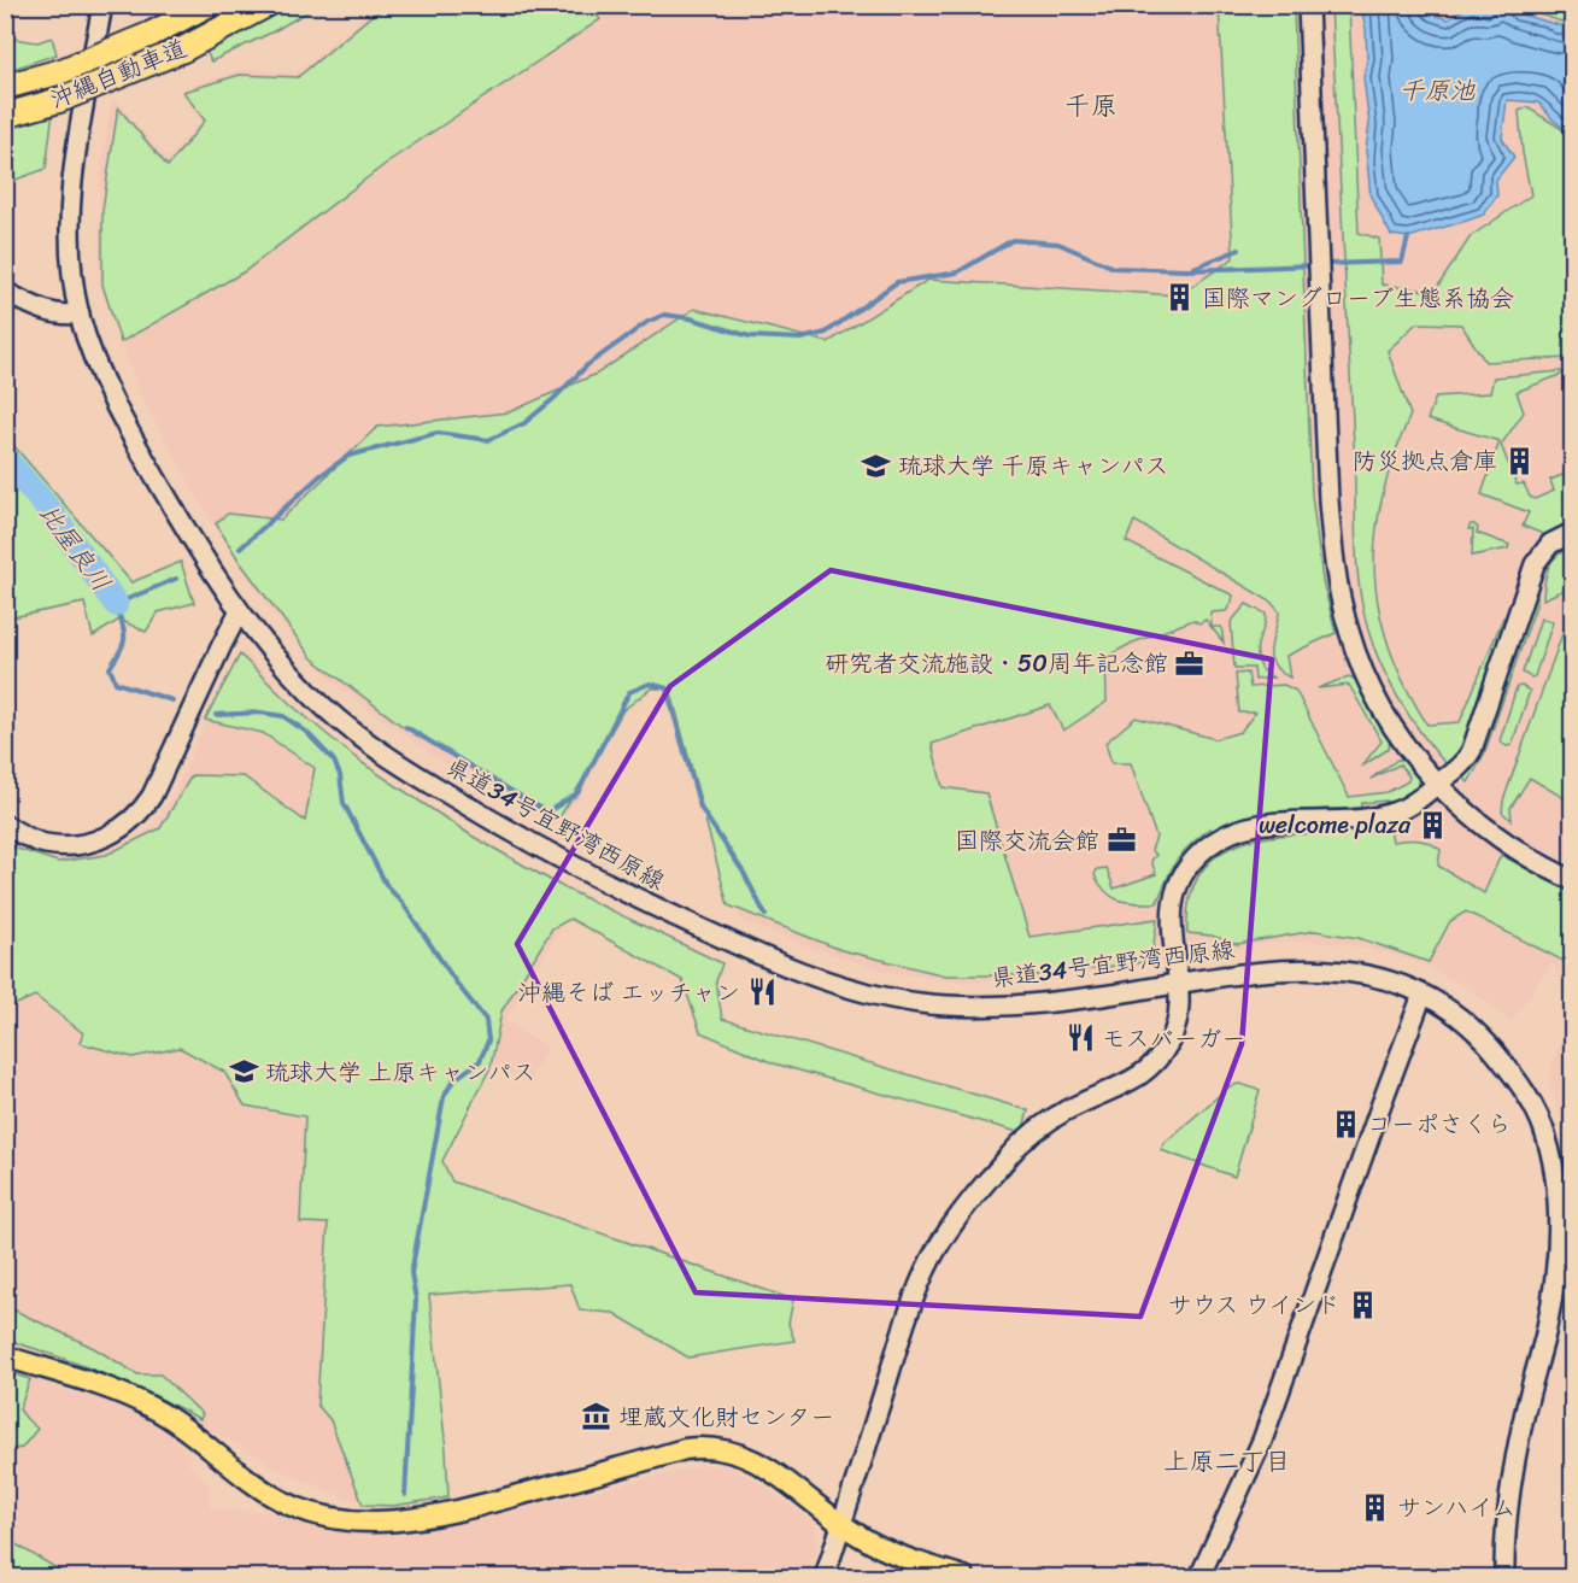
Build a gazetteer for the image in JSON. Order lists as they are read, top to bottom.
{
  "streets": {
    "highway": ["沖縄自動車道"],
    "main road": ["県道34号宜野湾西原線"]
  },
  "districts": ["千原", "上原二丁目"],
  "water": ["千原池", "比屋良川"],
  "places": {
    "building": [
      "国際マングローブ生態系協会",
      "防災拠点倉庫",
      "welcome plaza",
      "コーポさくら",
      "サウス ウインド",
      "サンハイム"
    ],
    "school or university": ["琉球大学 千原キャンパス", "琉球大学 上原キャンパス"],
    "office": ["研究者交流施設・50周年記念館", "国際交流会館"],
    "restaurant": ["沖縄そば エッチャン", "モスバーガー"],
    "museum": ["埋蔵文化財センター"]
  }
}
